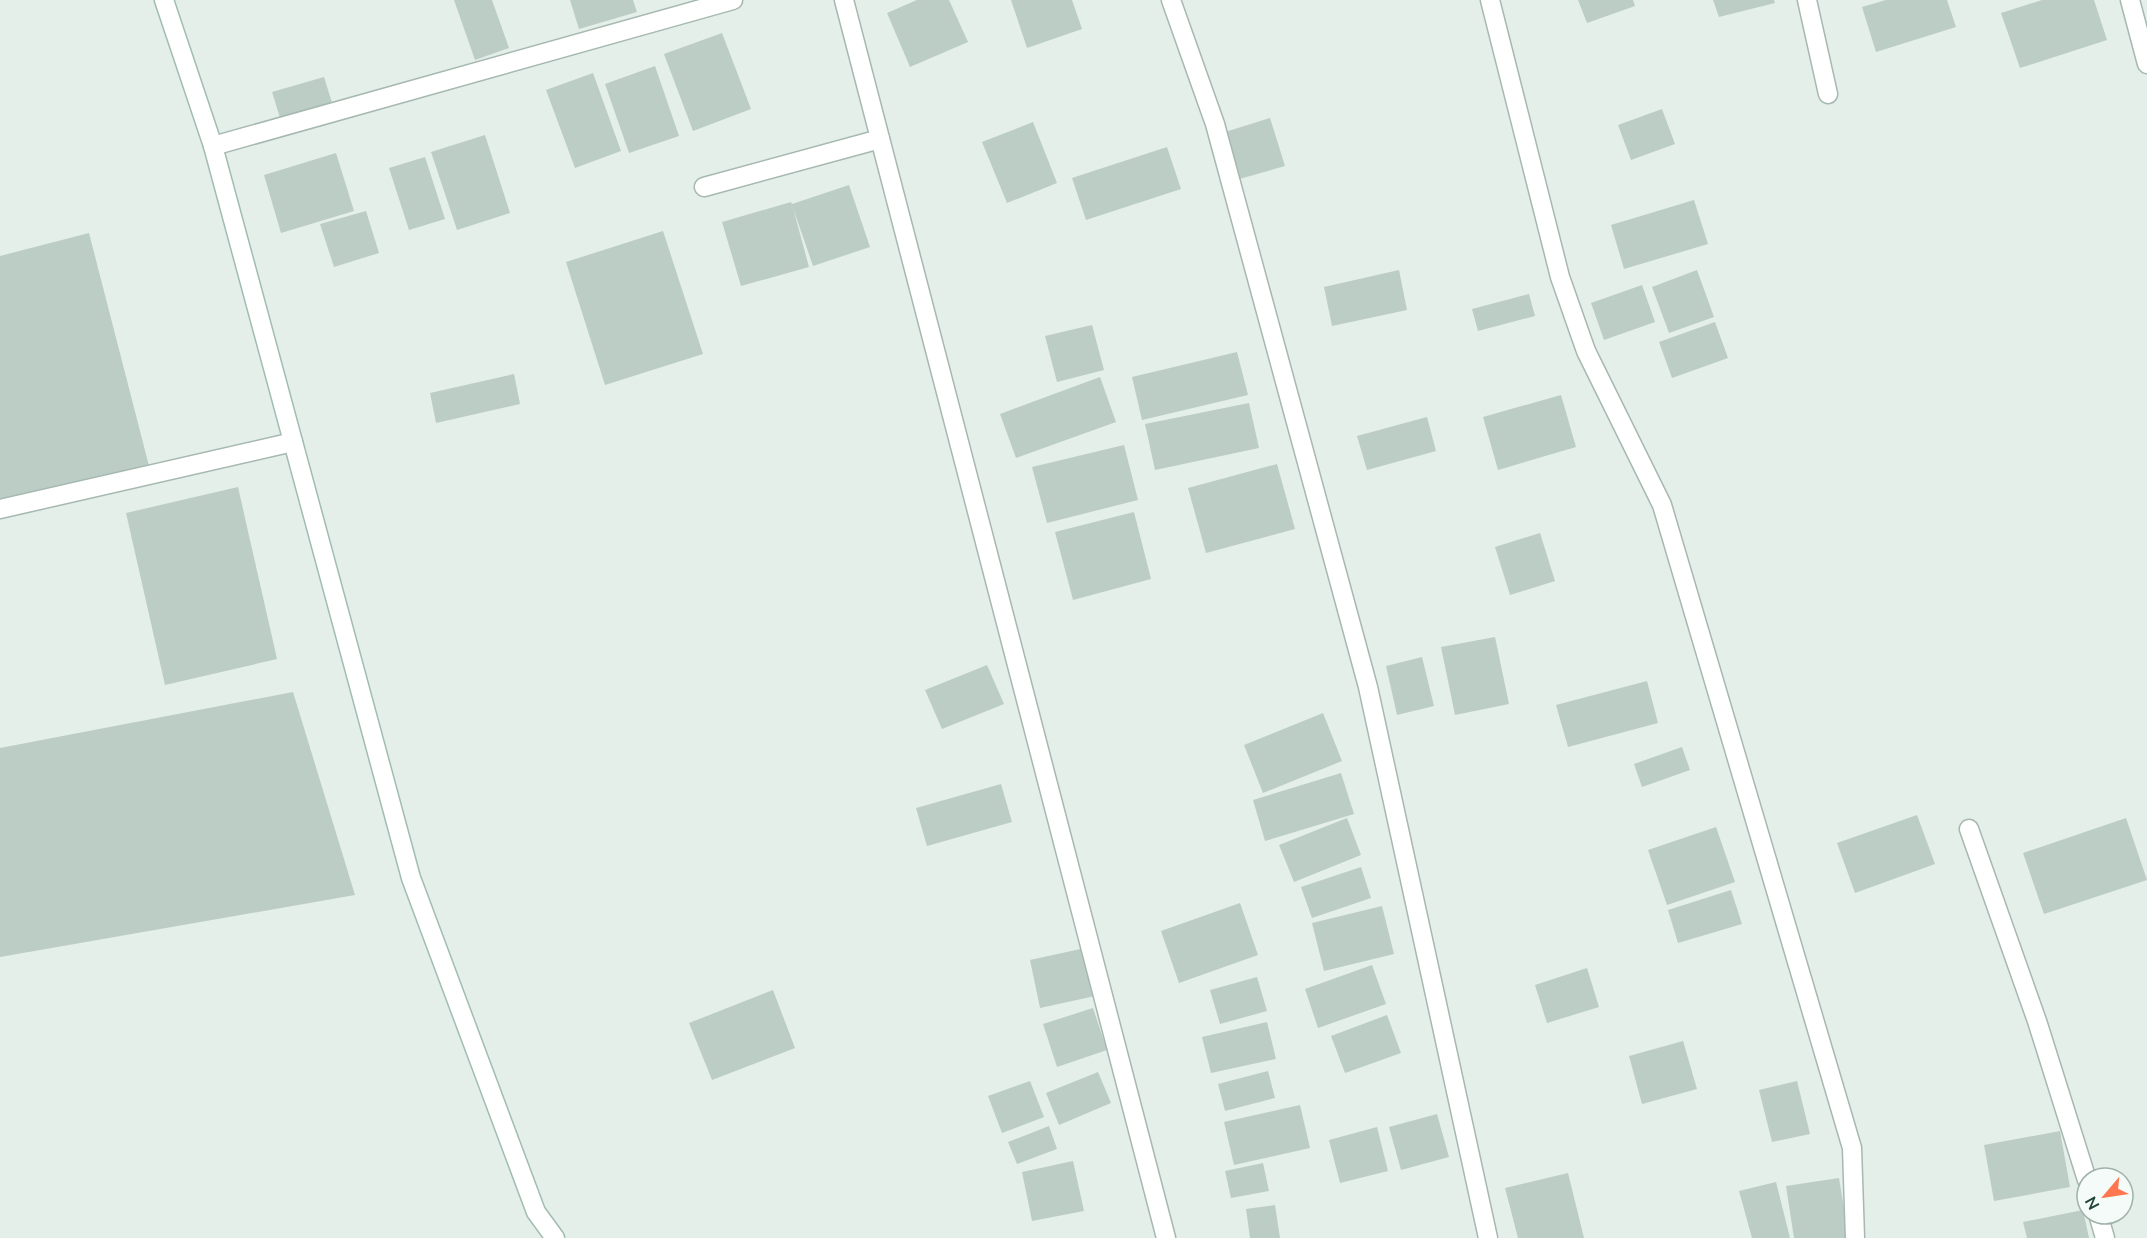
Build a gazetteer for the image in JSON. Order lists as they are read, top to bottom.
{
  "north": "bottom left"
}
